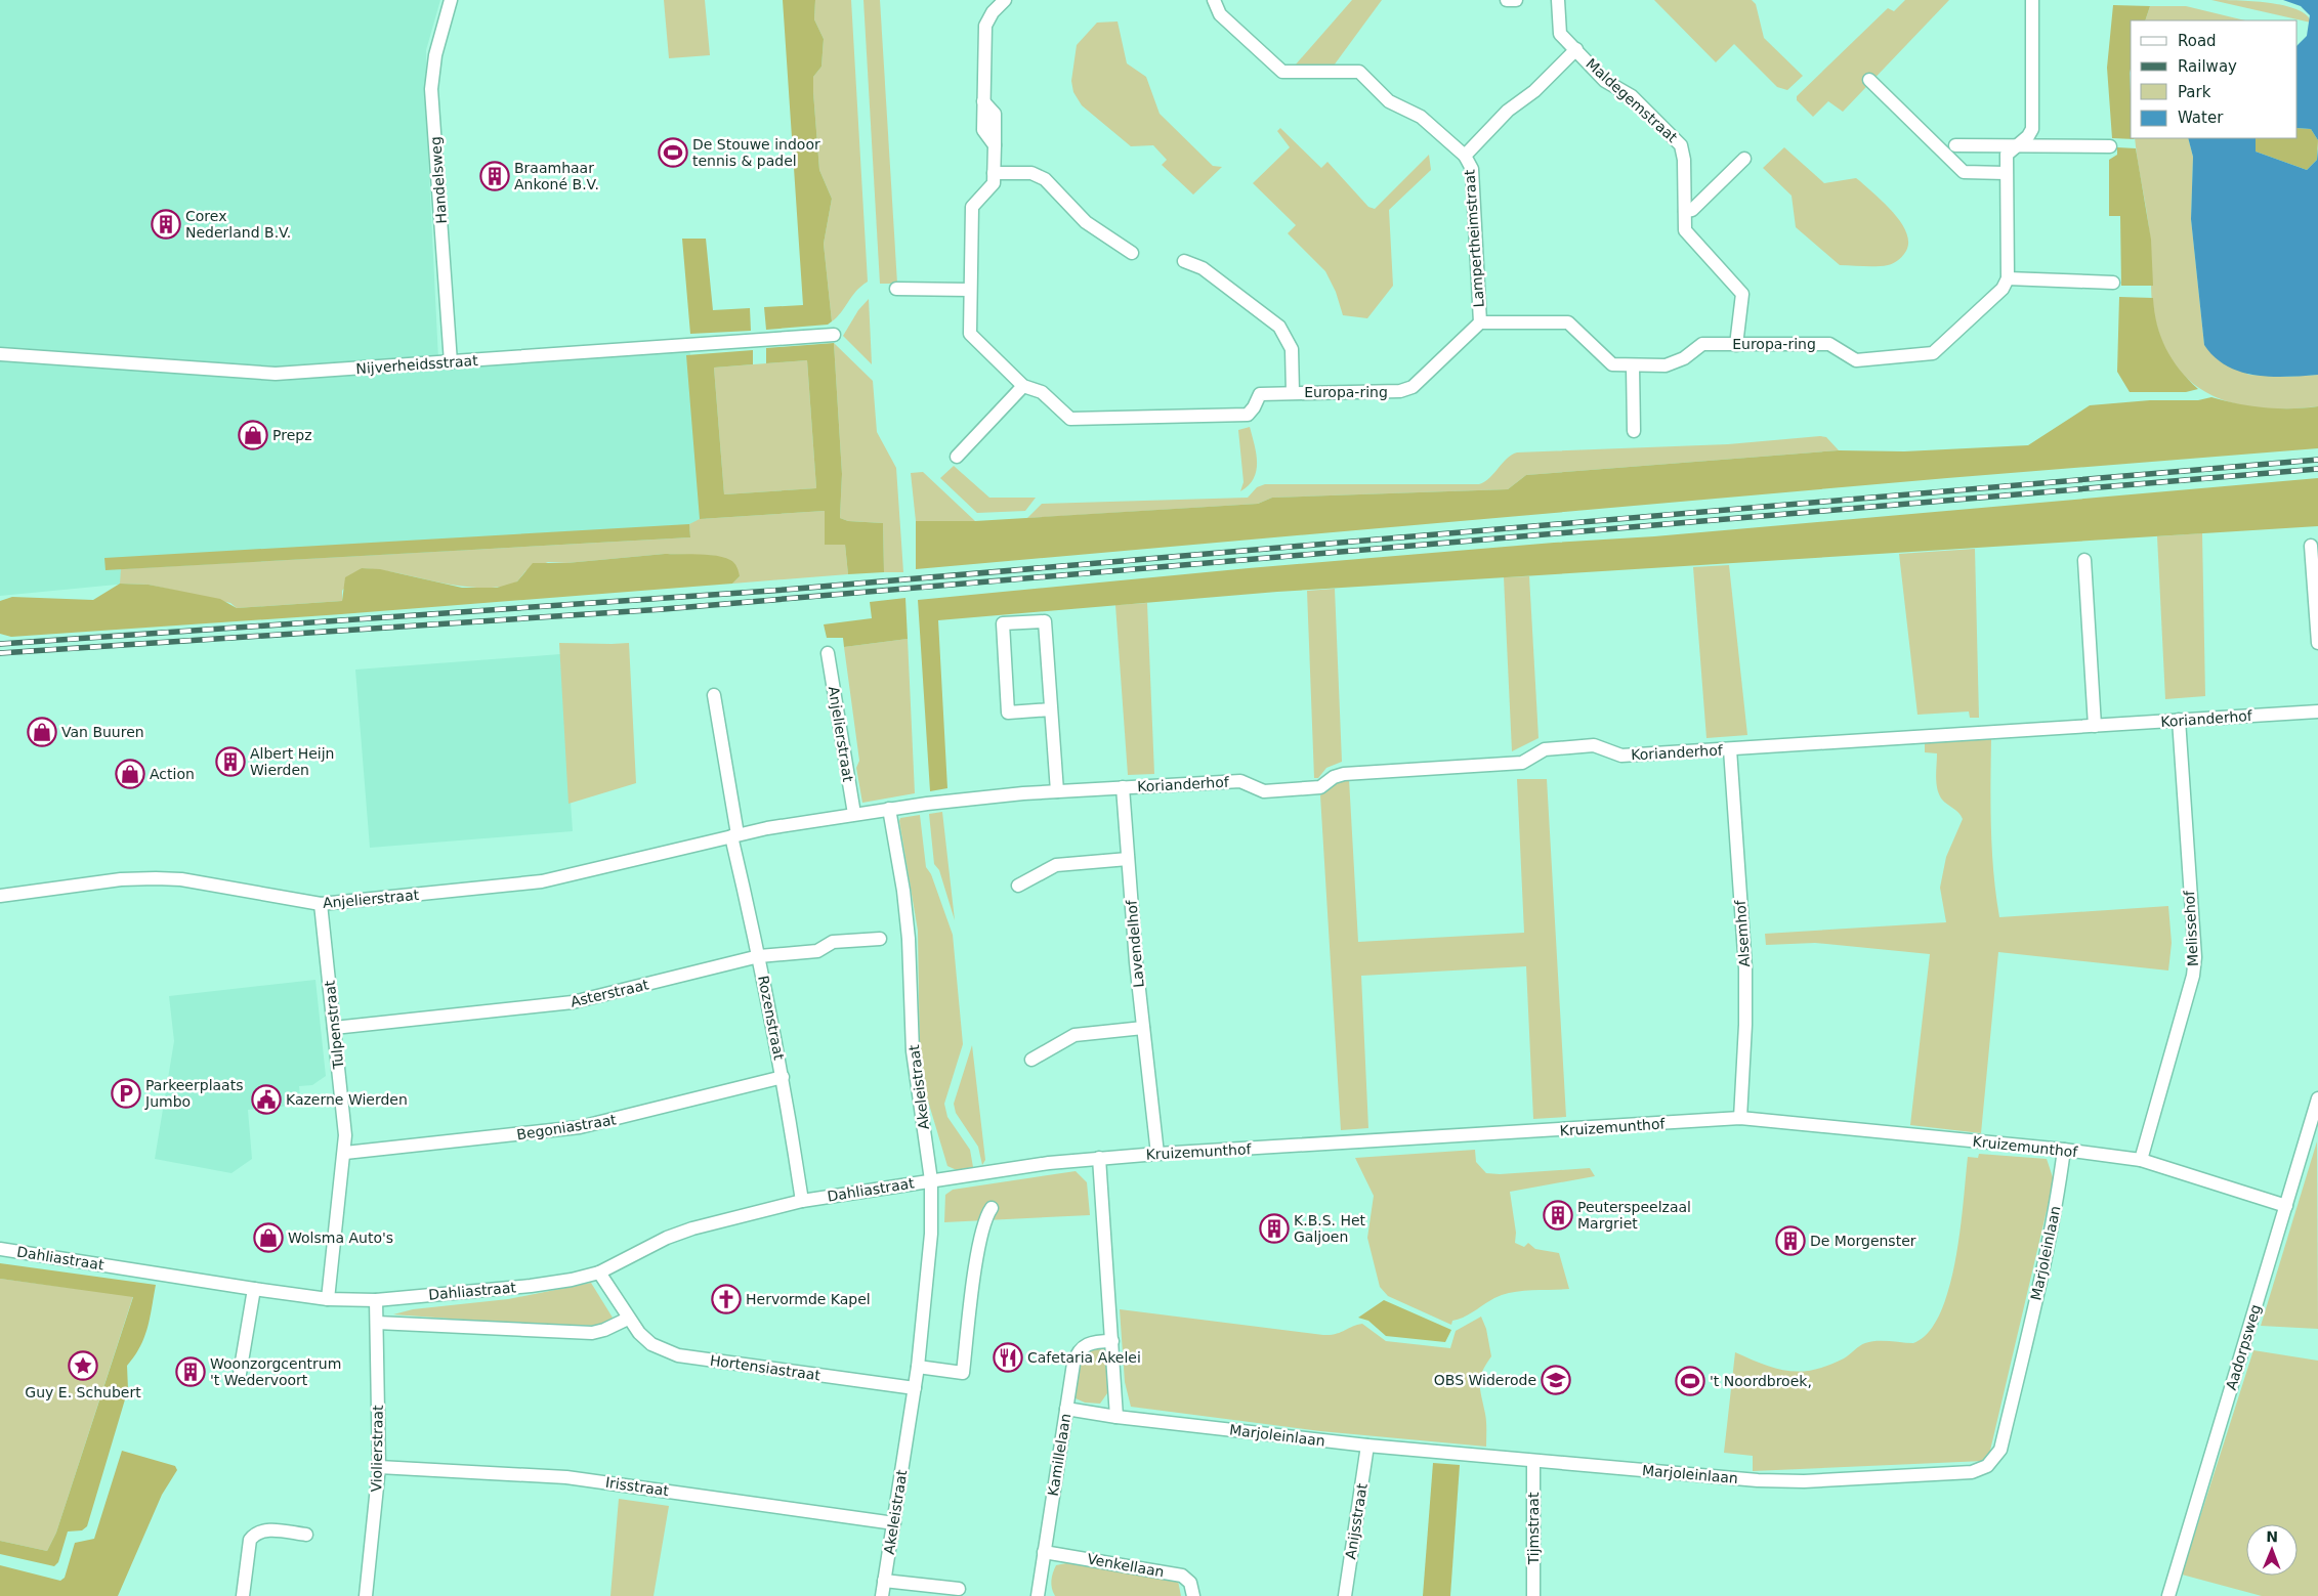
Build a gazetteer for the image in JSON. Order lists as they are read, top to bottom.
{
  "streets": {
    "street": [
      "Maldegemstraat",
      "Handelsweg",
      "Lampertheimstraat",
      "Europa-ring",
      "Nijverheidsstraat",
      "Korianderhof",
      "Anjelierstraat",
      "Melissehof",
      "Alsemhof",
      "Lavendelhof",
      "Asterstraat",
      "Rozenstraat",
      "Tulpenstraat",
      "Akeleistraat",
      "Begoniastraat",
      "Kruizemunthof",
      "Dahliastraat",
      "Marjoleinlaan",
      "Aadorpsweg",
      "Hortensiastraat",
      "Violierstraat",
      "Kamillelaan",
      "Irisstraat",
      "Anijsstraat",
      "Tijmstraat",
      "Venkellaan"
    ]
  },
  "crossings": [
    ["Maldegemstraat", "Lampertheimstraat"],
    ["Maldegemstraat", "Europa-ring"],
    ["Handelsweg", "Nijverheidsstraat"],
    ["Lampertheimstraat", "Europa-ring"],
    ["Korianderhof", "Anjelierstraat"],
    ["Korianderhof", "Melissehof"],
    ["Korianderhof", "Alsemhof"],
    ["Korianderhof", "Lavendelhof"],
    ["Anjelierstraat", "Rozenstraat"],
    ["Anjelierstraat", "Tulpenstraat"],
    ["Anjelierstraat", "Akeleistraat"],
    ["Melissehof", "Kruizemunthof"],
    ["Alsemhof", "Kruizemunthof"],
    ["Lavendelhof", "Kruizemunthof"],
    ["Asterstraat", "Rozenstraat"],
    ["Asterstraat", "Tulpenstraat"],
    ["Rozenstraat", "Begoniastraat"],
    ["Rozenstraat", "Dahliastraat"],
    ["Tulpenstraat", "Begoniastraat"],
    ["Tulpenstraat", "Dahliastraat"],
    ["Akeleistraat", "Kruizemunthof"],
    ["Akeleistraat", "Dahliastraat"],
    ["Akeleistraat", "Hortensiastraat"],
    ["Akeleistraat", "Irisstraat"],
    ["Kruizemunthof", "Dahliastraat"],
    ["Kruizemunthof", "Marjoleinlaan"],
    ["Kruizemunthof", "Aadorpsweg"],
    ["Dahliastraat", "Hortensiastraat"],
    ["Dahliastraat", "Violierstraat"],
    ["Marjoleinlaan", "Kamillelaan"],
    ["Marjoleinlaan", "Anijsstraat"],
    ["Marjoleinlaan", "Tijmstraat"],
    ["Violierstraat", "Irisstraat"],
    ["Kamillelaan", "Venkellaan"]
  ],
  "places": {
    "sports": ["De Stouwe indoor tennis & padel", "'t Noordbroek,"],
    "building": [
      "Braamhaar Ankoné B.V.",
      "Corex Nederland B.V.",
      "Albert Heijn Wierden",
      "Peuterspeelzaal Margriet",
      "K.B.S. Het Galjoen",
      "De Morgenster",
      "Woonzorgcentrum 't Wedervoort"
    ],
    "shop": [
      "Prepz",
      "Van Buuren",
      "Action",
      "Wolsma Auto's"
    ],
    "parking": ["Parkeerplaats Jumbo"],
    "public building": ["Kazerne Wierden"],
    "church": ["Hervormde Kapel"],
    "restaurant": ["Cafetaria Akelei"],
    "place": ["Guy E. Schubert"],
    "school or university": ["OBS Widerode"]
  },
  "legend": [
    "Road",
    "Railway",
    "Park",
    "Water"
  ],
  "north": "top"
}
